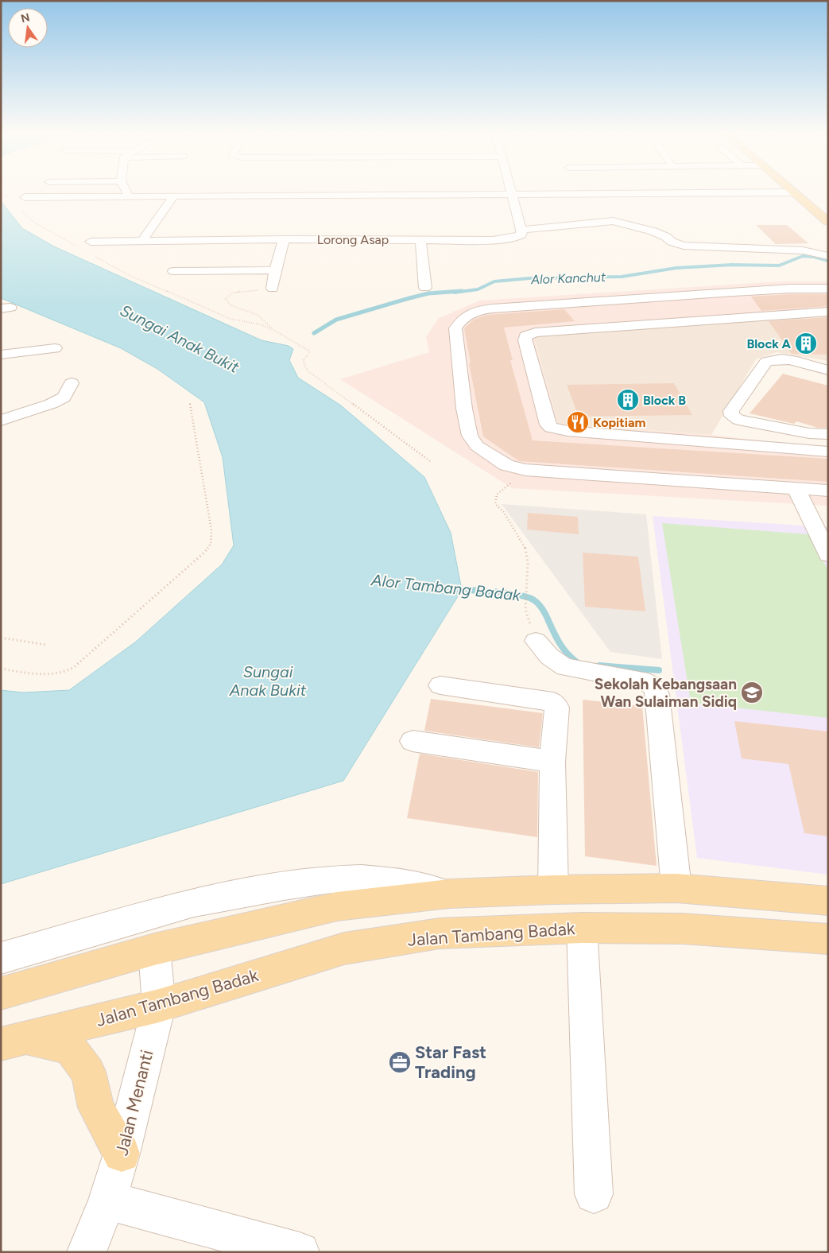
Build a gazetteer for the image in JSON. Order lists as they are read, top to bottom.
{
  "streets": {
    "main road": ["Jalan Tambang Badak"],
    "street": ["Lorong Asap", "Jalan Menanti"]
  },
  "crossings": [
    ["Jalan Tambang Badak", "Jalan Menanti"]
  ],
  "water": ["Alor Kanchut", "Sungai Anak Bukit", "Alor Tambang Badak"],
  "places": {
    "building": ["Block A", "Block B"],
    "restaurant": ["Kopitiam"],
    "school or university": ["Sekolah Kebangsaan Wan Sulaiman Sidiq"],
    "office": ["Star Fast Trading"]
  },
  "north": "top"
}
